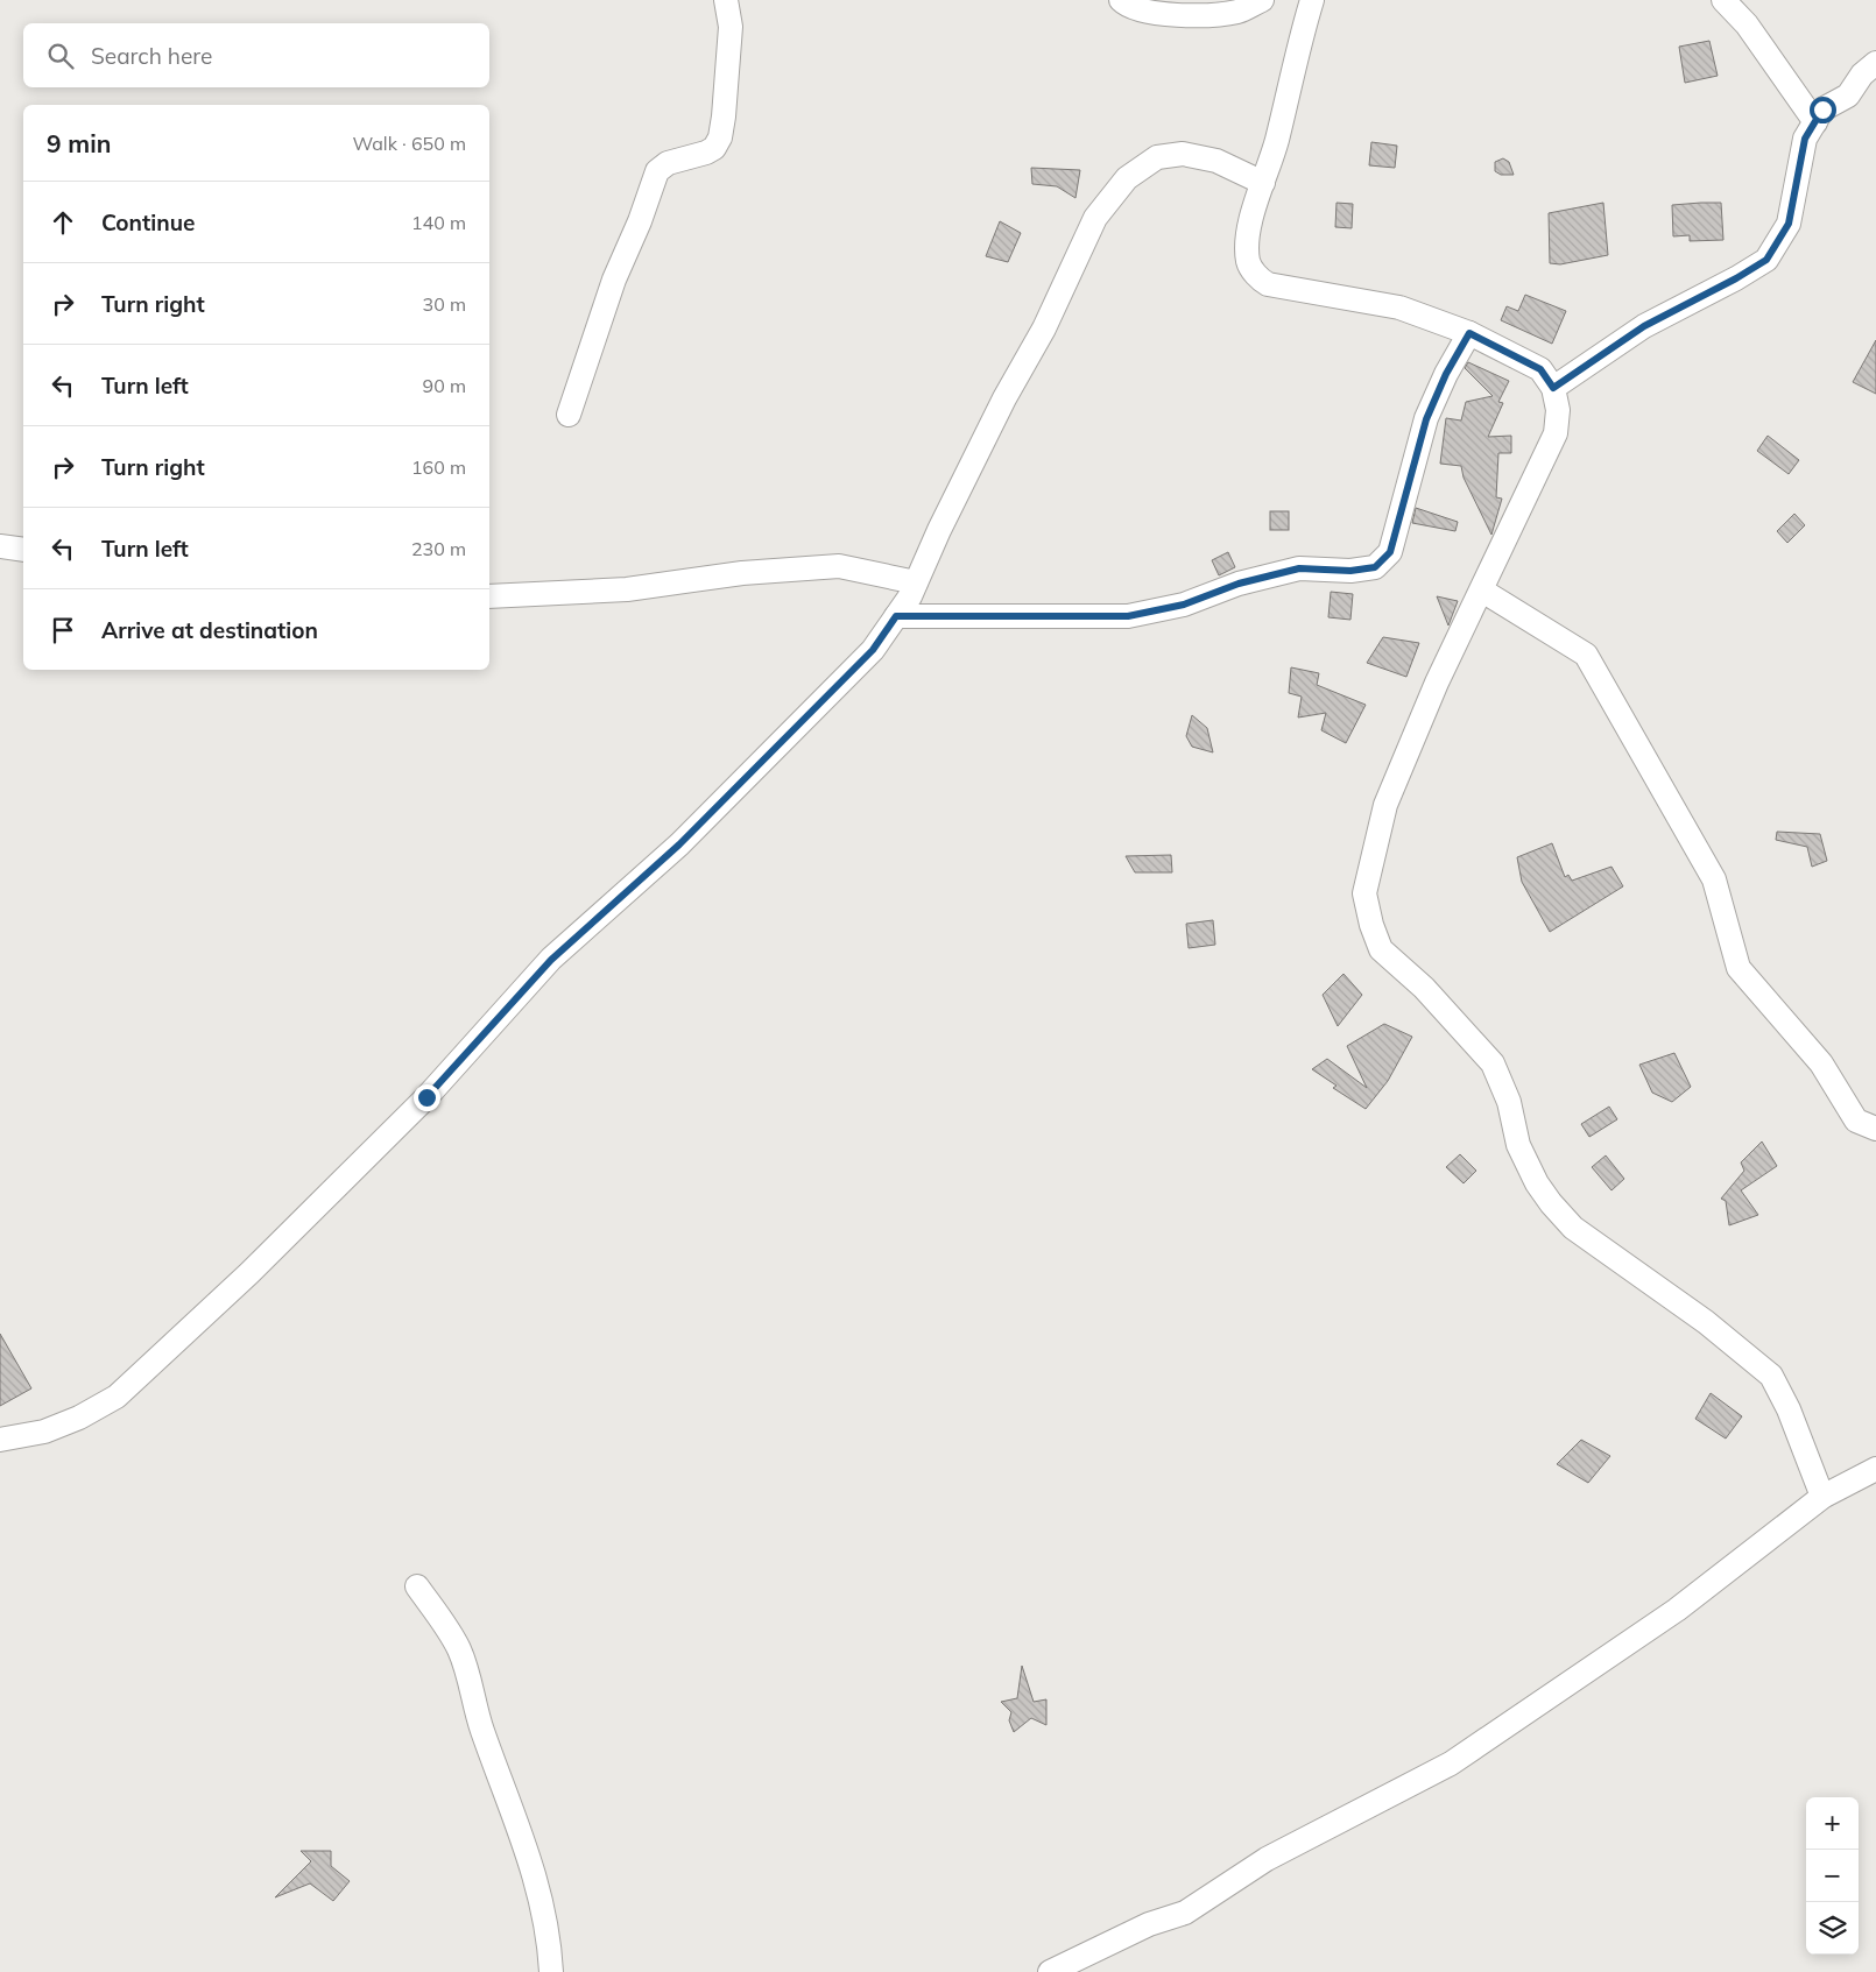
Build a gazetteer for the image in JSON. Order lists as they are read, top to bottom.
{
  "page": {
    "search": "Search here",
    "heading": ["9 min", "Walk · 650 m"],
    "list": [
      ["Continue", "140 m"],
      ["Turn right", "30 m"],
      ["Turn left", "90 m"],
      ["Turn right", "160 m"],
      ["Turn left", "230 m"],
      "Arrive at destination"
    ],
    "map_buttons": ["+", "−"]
  }
}
